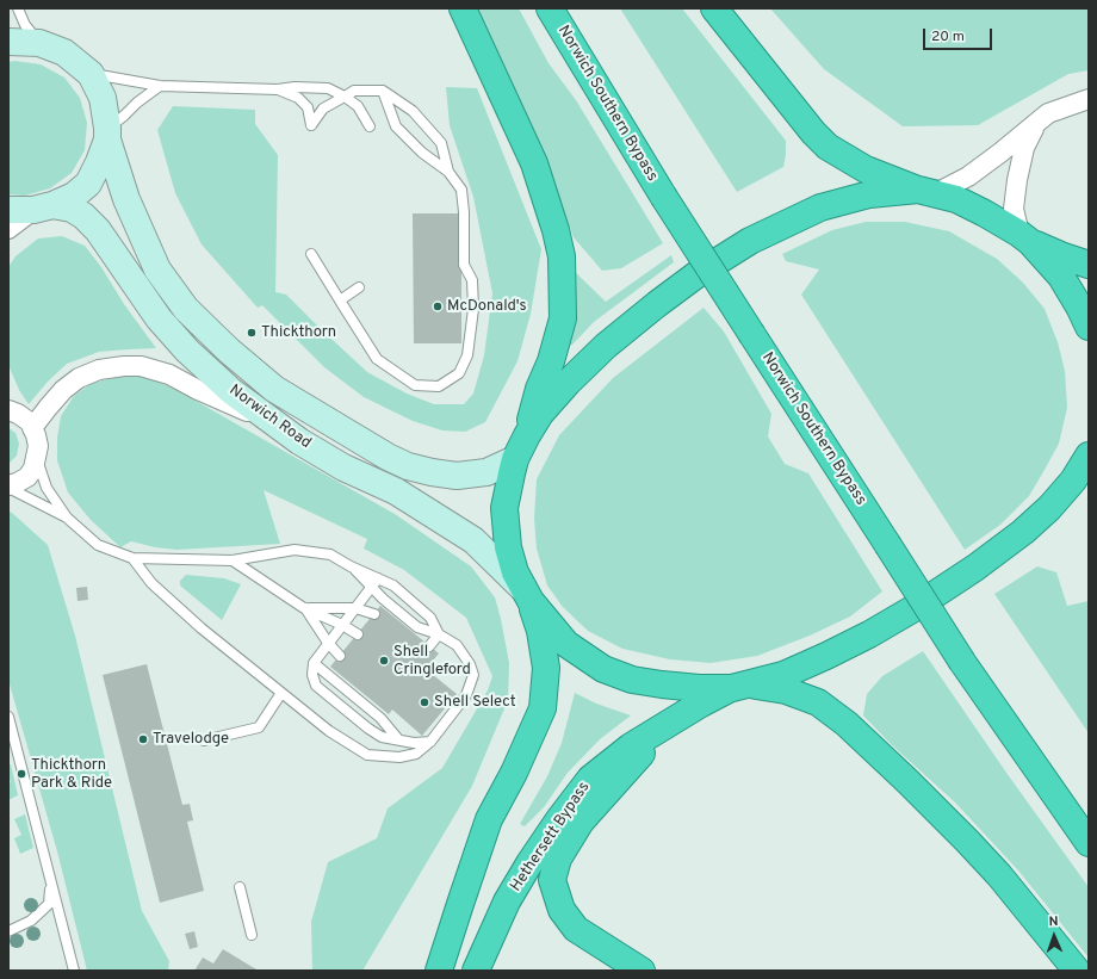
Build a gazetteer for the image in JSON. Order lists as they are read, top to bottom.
{
  "streets": {
    "highway": ["Norwich Southern Bypass", "Hethersett Bypass"],
    "main road": ["Norwich Road"]
  },
  "places": [
    "McDonald's",
    "Thickthorn",
    "Shell Cringleford",
    "Shell Select",
    "Travelodge",
    "Thickthorn Park & Ride"
  ],
  "scale_bar": "20 m",
  "north": "top"
}
